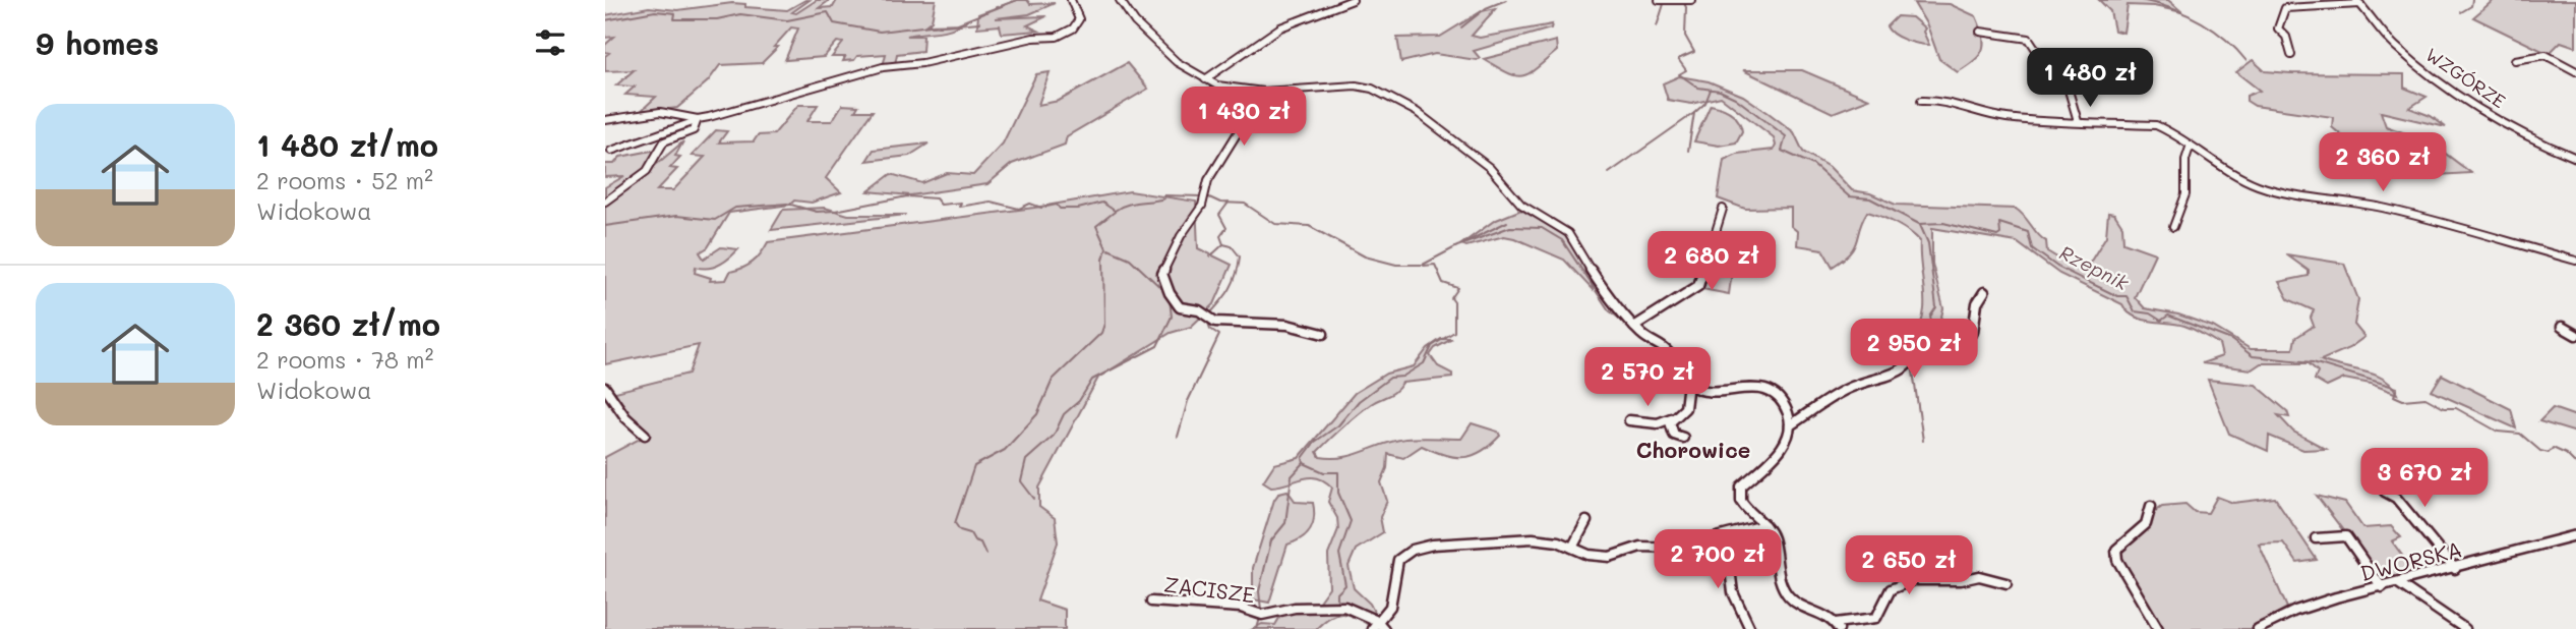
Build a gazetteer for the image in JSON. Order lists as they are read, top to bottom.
{
  "streets": {
    "street": ["WZGÓRZE", "DWORSKA", "ZACISZE"]
  },
  "districts": ["Chorowice"],
  "water": ["Rzepnik"],
  "page": {
    "heading": "9 homes",
    "price": [
      "1 480 zł",
      "1 430 zł",
      "2 360 zł",
      "2 680 zł",
      "2 950 zł",
      "2 570 zł",
      "3 670 zł",
      "2 700 zł",
      "2 650 zł"
    ],
    "list": [
      {
        "name": "1 480 zł/mo",
        "note": "2 rooms · 52 m² · Widokowa"
      },
      {
        "name": "2 360 zł/mo",
        "note": "2 rooms · 78 m² · Widokowa"
      }
    ]
  }
}
